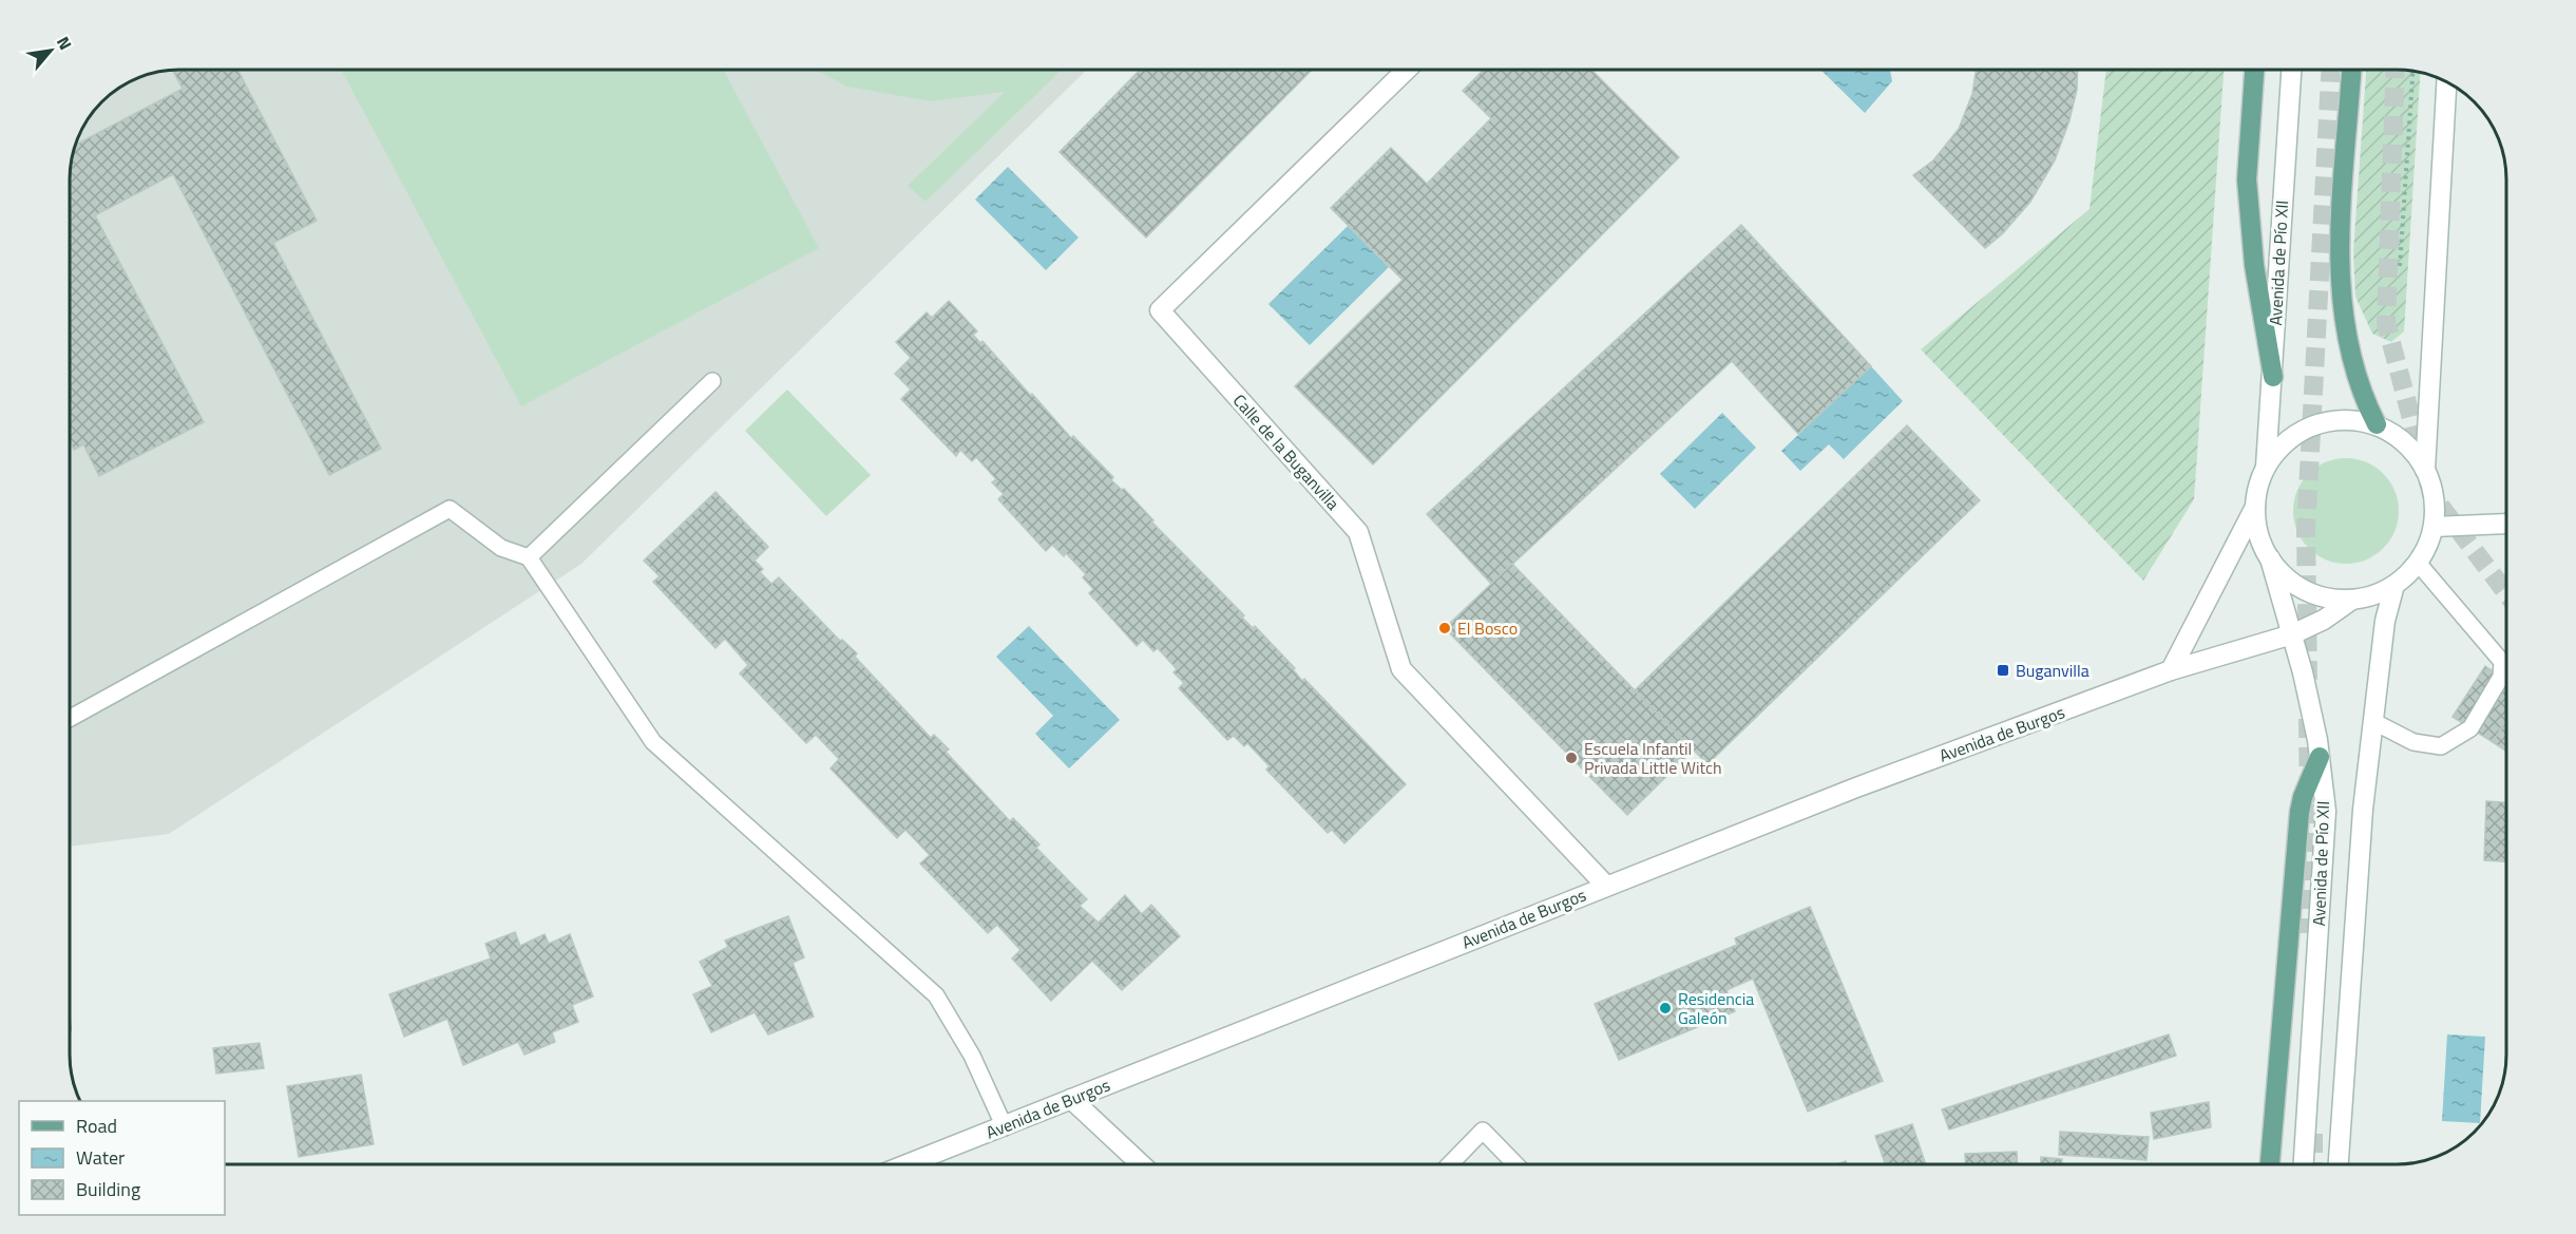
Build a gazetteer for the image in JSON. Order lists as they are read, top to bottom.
{
  "streets": {
    "street": ["Avenida de Pío XII", "Calle de la Buganvilla", "Avenida de Burgos"]
  },
  "crossings": [
    ["Avenida de Pío XII", "Avenida de Burgos"],
    ["Calle de la Buganvilla", "Avenida de Burgos"]
  ],
  "places": {
    "other": ["El Bosco", "Escuela Infantil Privada Little Witch", "Residencia Galeón"],
    "transit": ["Buganvilla"]
  },
  "legend": ["Road", "Water", "Building"],
  "north": "top right"
}
